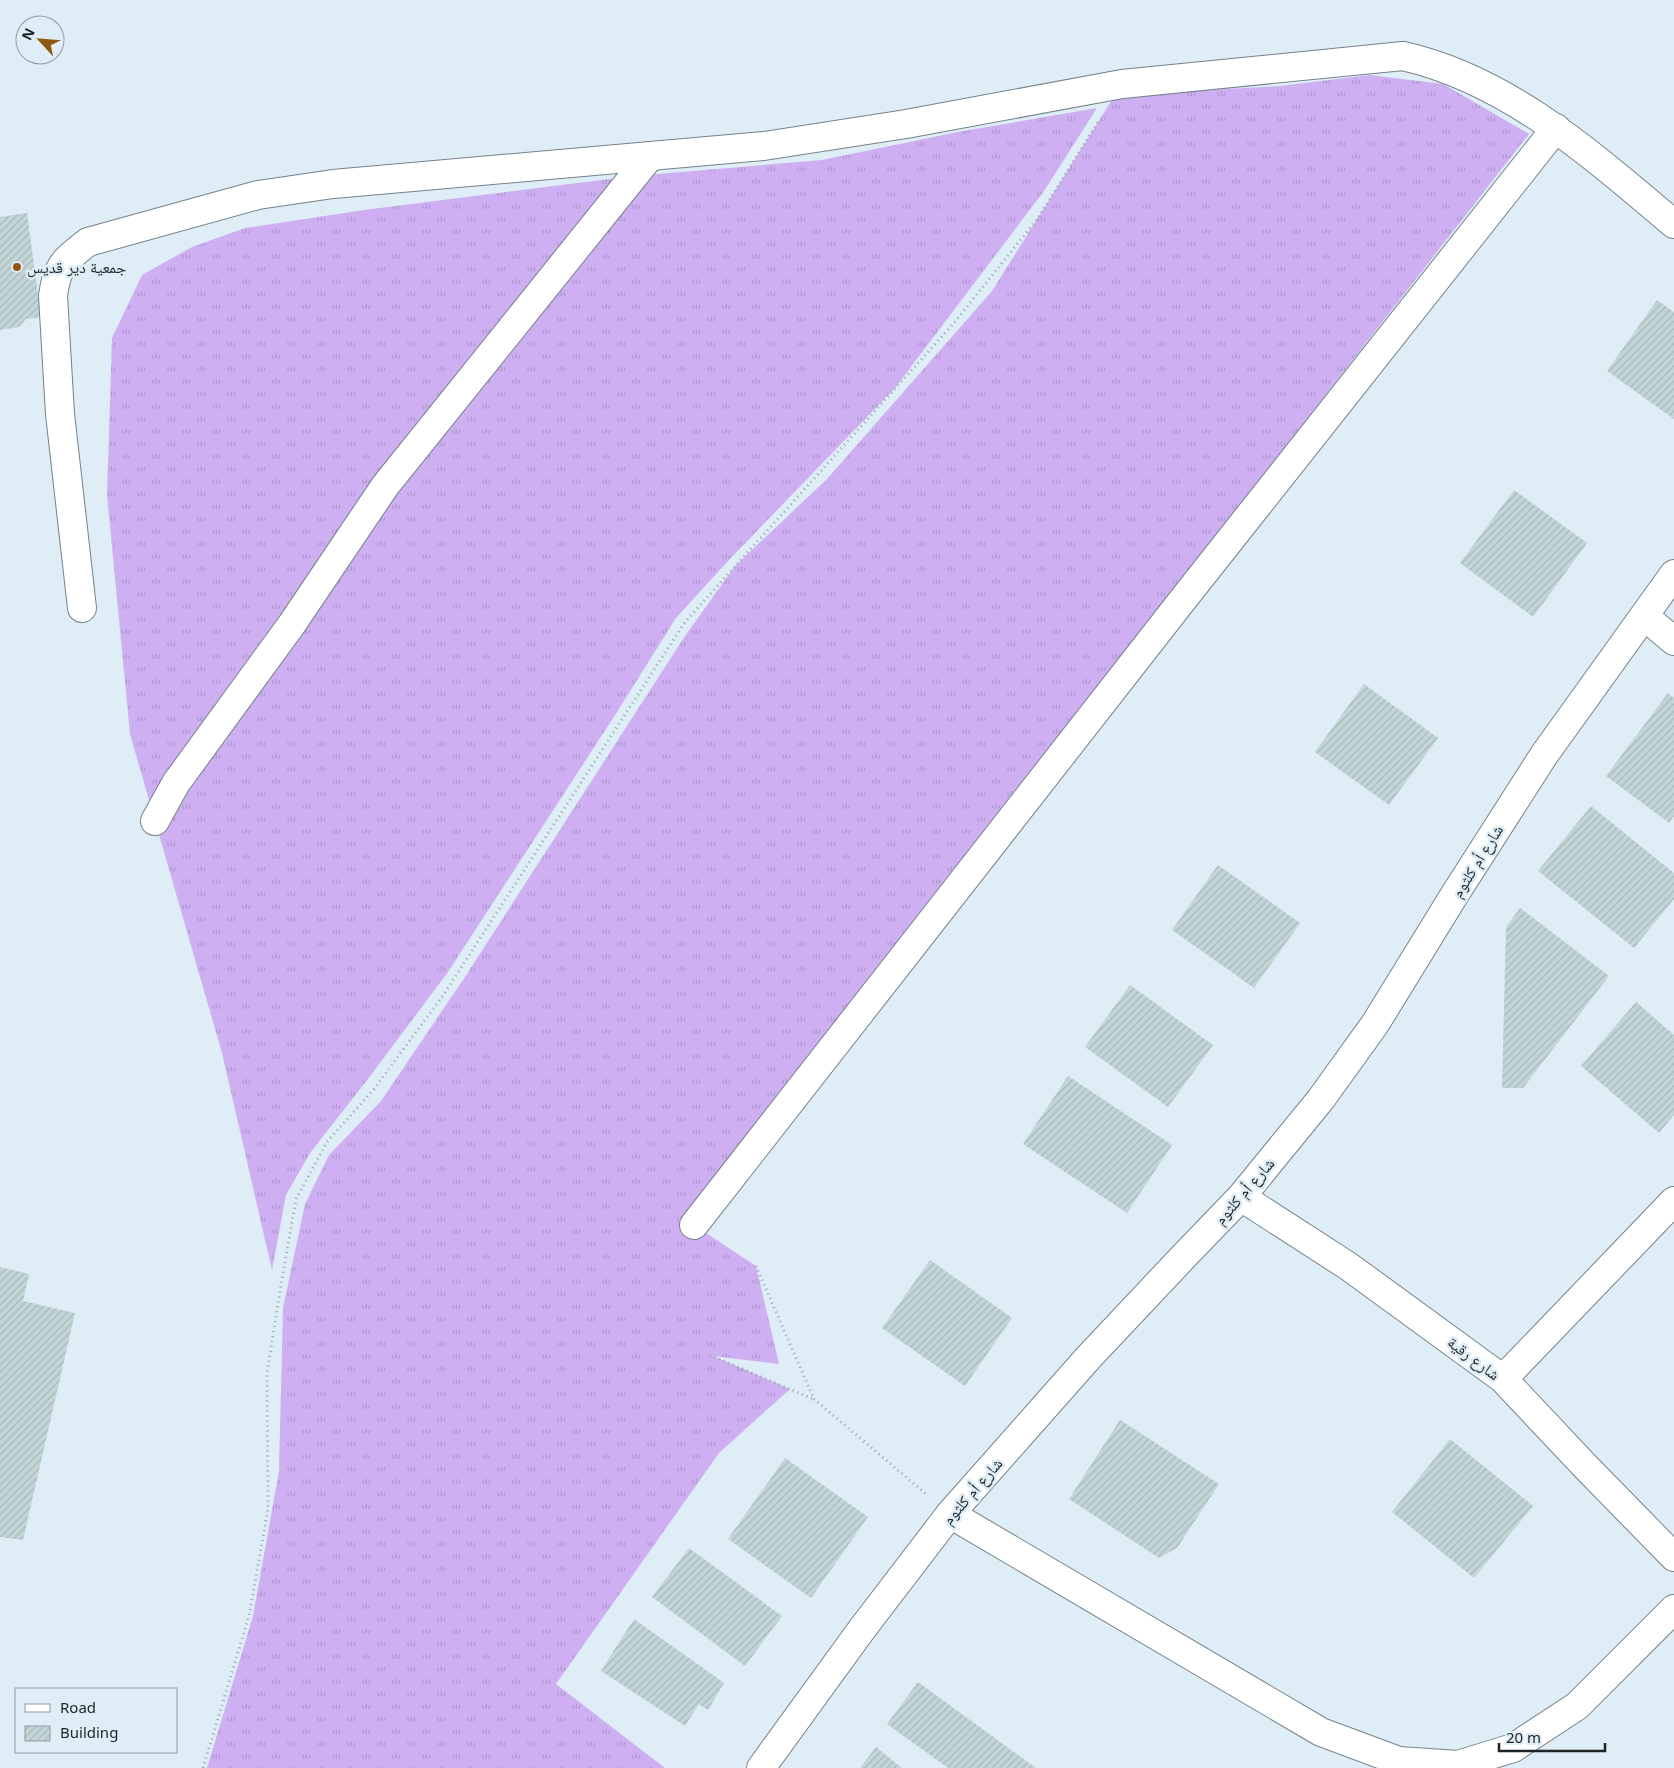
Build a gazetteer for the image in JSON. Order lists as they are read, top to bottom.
{
  "streets": {
    "street": ["شارع أم كلثوم", "شارع رقية"]
  },
  "crossings": [
    ["شارع أم كلثوم", "شارع رقية"]
  ],
  "places": ["جمعية دير قديس"],
  "legend": ["Road", "Building"],
  "scale_bar": "20 m",
  "north": "top left"
}
